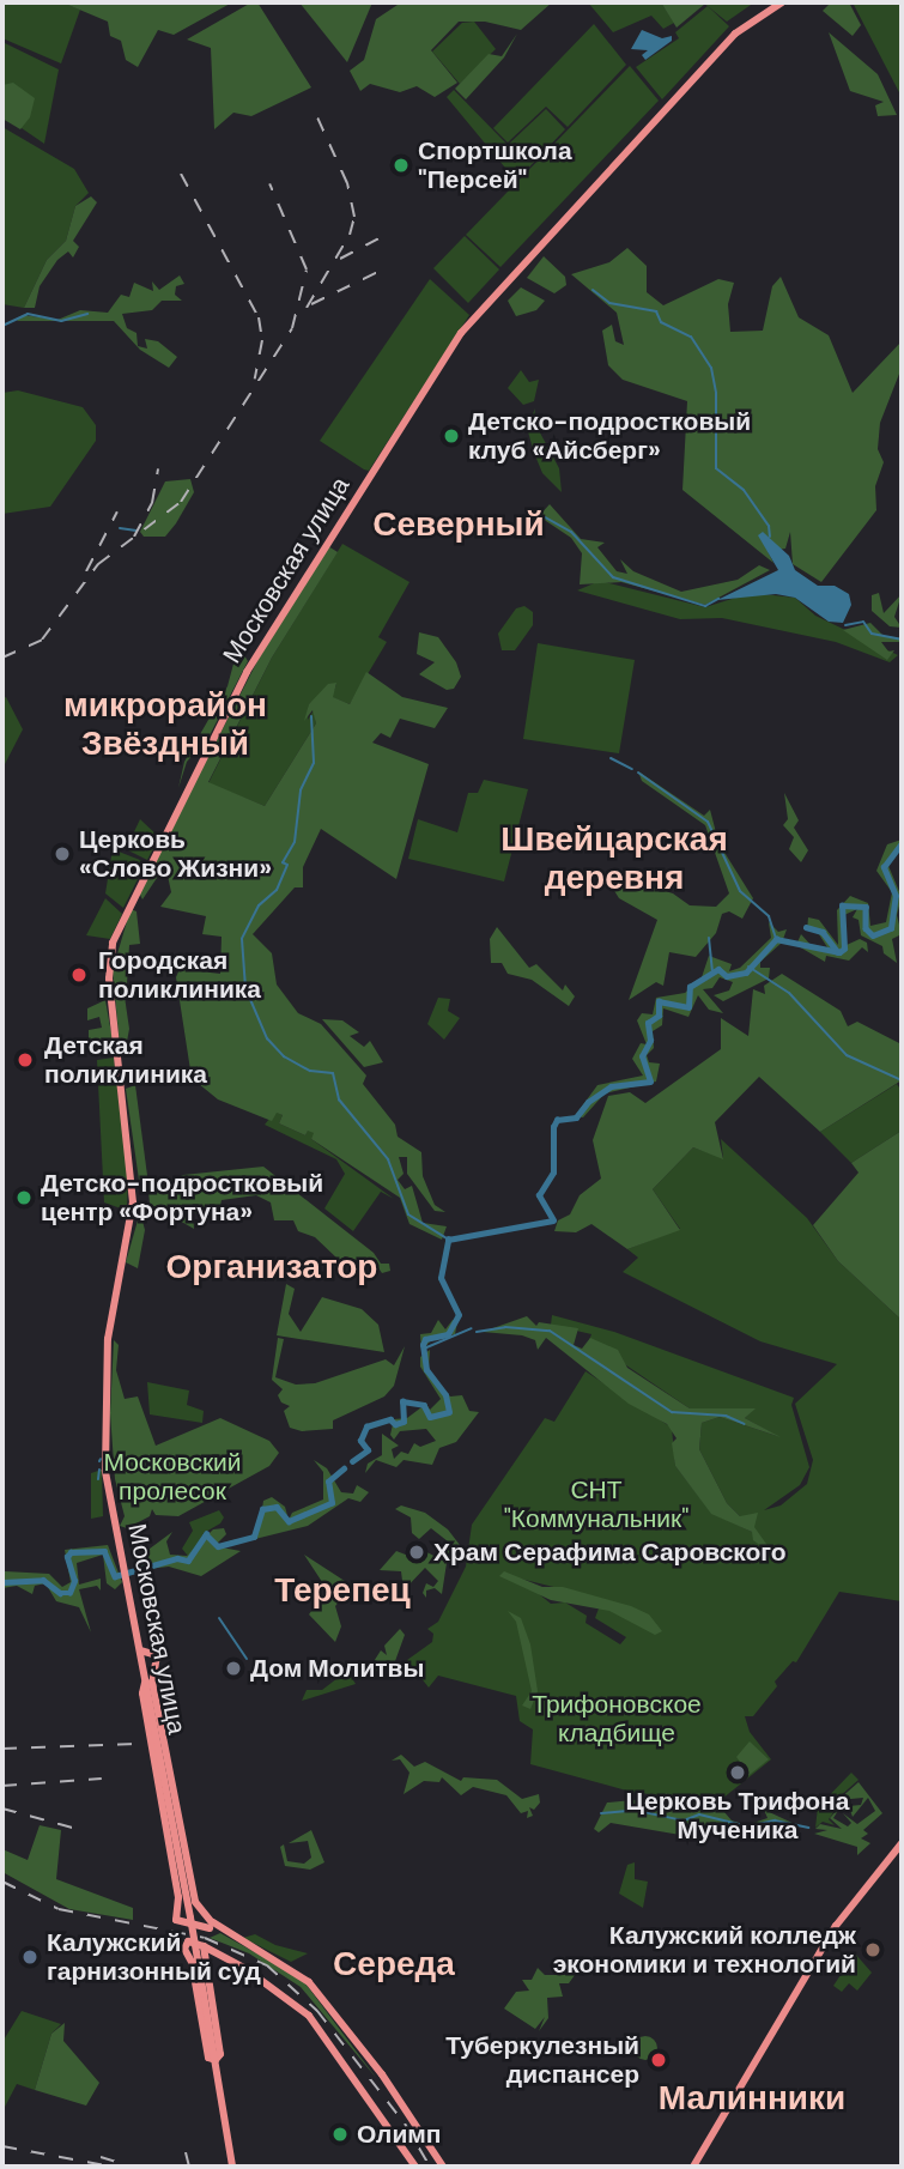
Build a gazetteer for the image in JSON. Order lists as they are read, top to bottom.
{
  "streets": {
    "main road": ["Московская улица"]
  },
  "districts": [
    "Северный",
    "микрорайон Звёздный",
    "Швейцарская деревня",
    "Организатор",
    "Терепец",
    "Середа",
    "Малинники"
  ],
  "parks": ["Московский пролесок", "СНТ \"Коммунальник\"", "Трифоновское кладбище"],
  "places": [
    "Спортшкола \"Персей\"",
    "Детско-подростковый клуб «Айсберг»",
    "Церковь «Слово Жизни»",
    "Городская поликлиника",
    "Детская поликлиника",
    "Детско-подростковый центр «Фортуна»",
    "Храм Серафима Саровского",
    "Дом Молитвы",
    "Церковь Трифона Мученика",
    "Калужский колледж экономики и технологий",
    "Калужский гарнизонный суд",
    "Туберкулезный диспансер",
    "Олимп"
  ]
}
